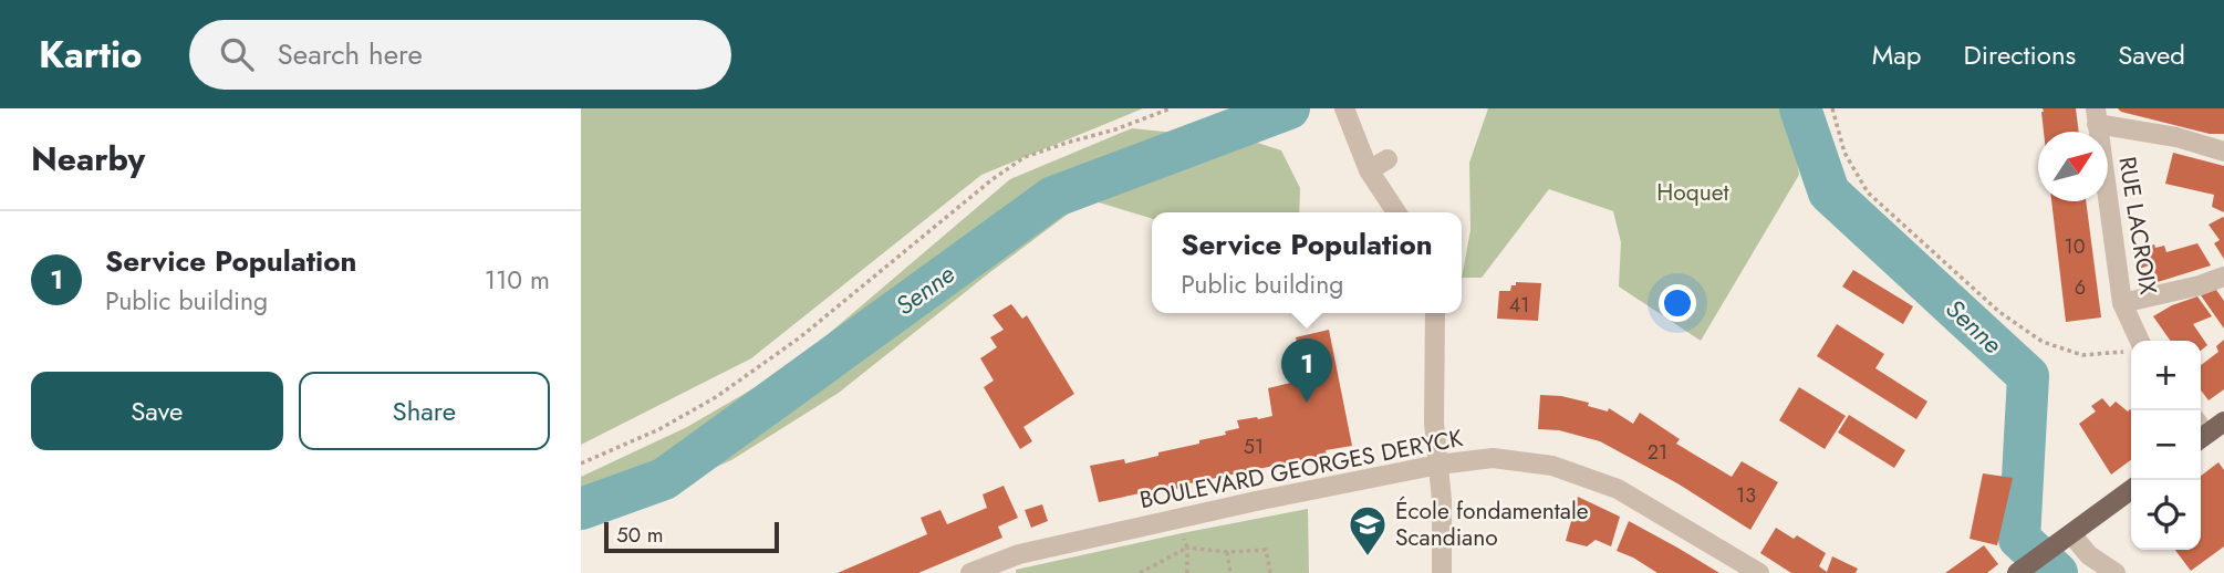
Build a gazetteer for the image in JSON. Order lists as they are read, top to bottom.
{
  "streets": {
    "street": ["RUE LACROIX", "BOULEVARD GEORGES DERYCK"]
  },
  "water": ["Senne"],
  "parks": ["Hoquet"],
  "places": {
    "school or university": ["École fondamentale Scandiano"]
  },
  "house_numbers": [
    "10",
    "6",
    "41",
    "51",
    "21",
    "13"
  ],
  "scale_bar": "50 m",
  "north": "top right",
  "page": {
    "header": "Kartio",
    "search": "Search here",
    "nav": ["Map", "Directions", "Saved"],
    "heading": "Nearby",
    "list": [
      {
        "mark": "1",
        "name": "Service Population",
        "note": "Public building",
        "value": "110 m"
      }
    ],
    "popup": ["Service Population", "Public building"],
    "pins": "1",
    "map_buttons": ["+", "−"],
    "buttons": ["Save", "Share"],
    "scale": "50 m"
  }
}
